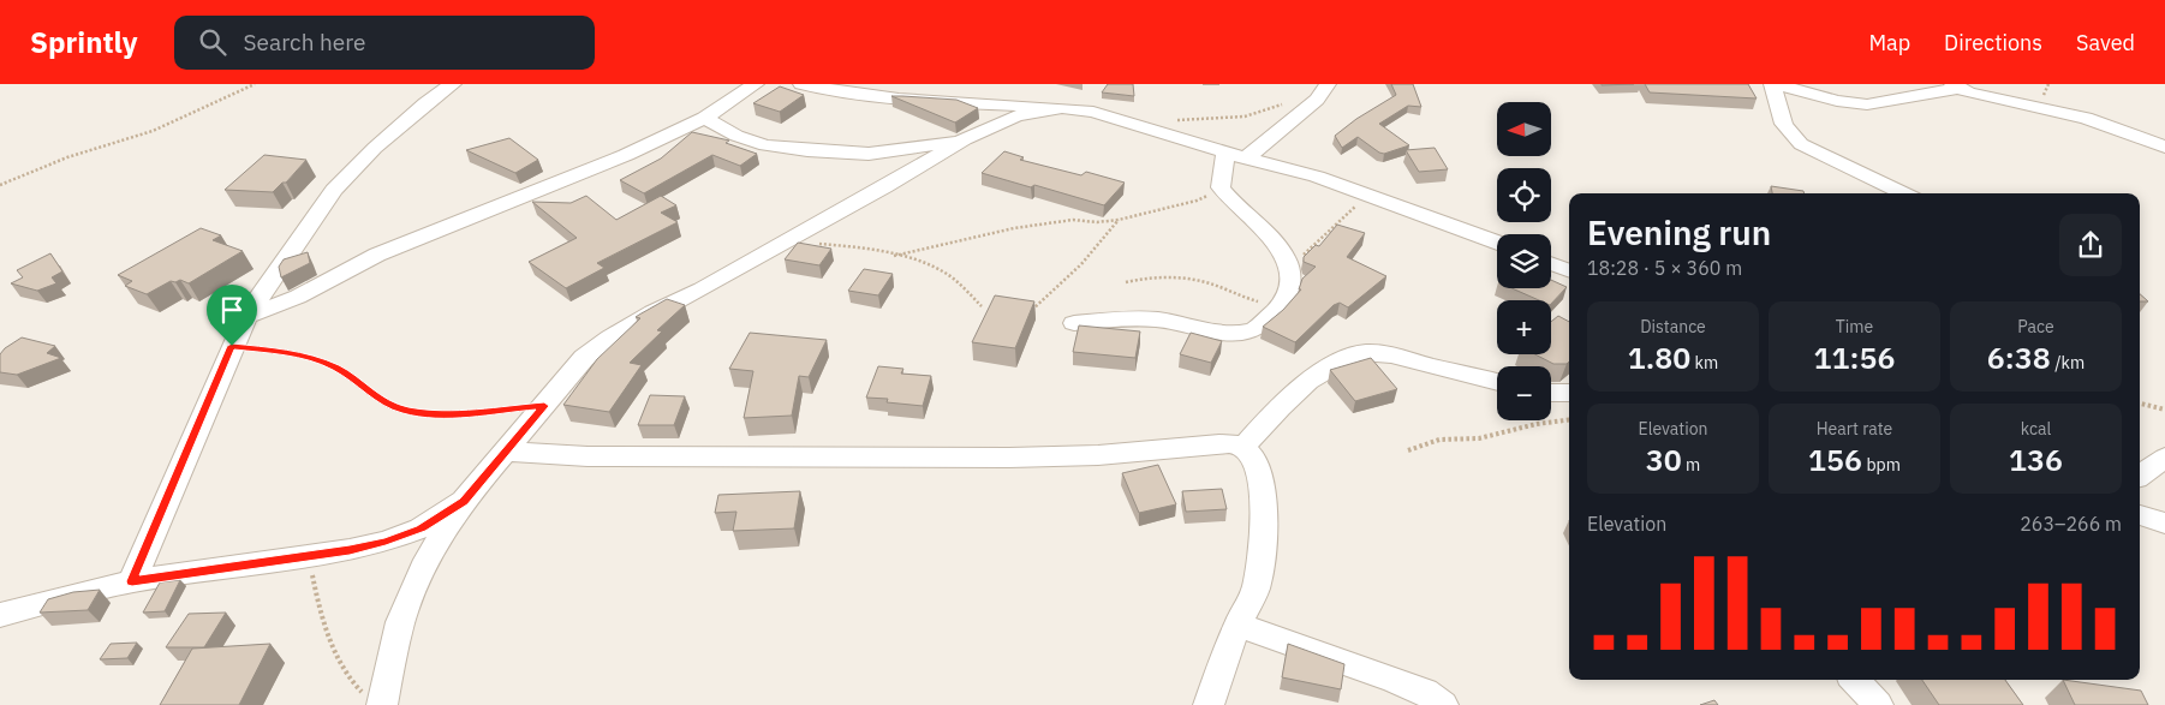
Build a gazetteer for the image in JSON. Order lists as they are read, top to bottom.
{
  "north": "left",
  "page": {
    "header": "Sprintly",
    "search": "Search here",
    "nav": ["Map", "Directions", "Saved"],
    "map_buttons": ["+", "−"],
    "heading": ["Evening run", "18:28 · 5 × 360 m"],
    "stats": [
      ["Distance", "1.80 km"],
      ["Time", "11:56"],
      ["Pace", "6:38 /km"],
      ["Elevation", "30 m"],
      ["Heart rate", "156 bpm"],
      ["kcal", "136"]
    ],
    "chart": ["Elevation", "263–266 m"]
  }
}
